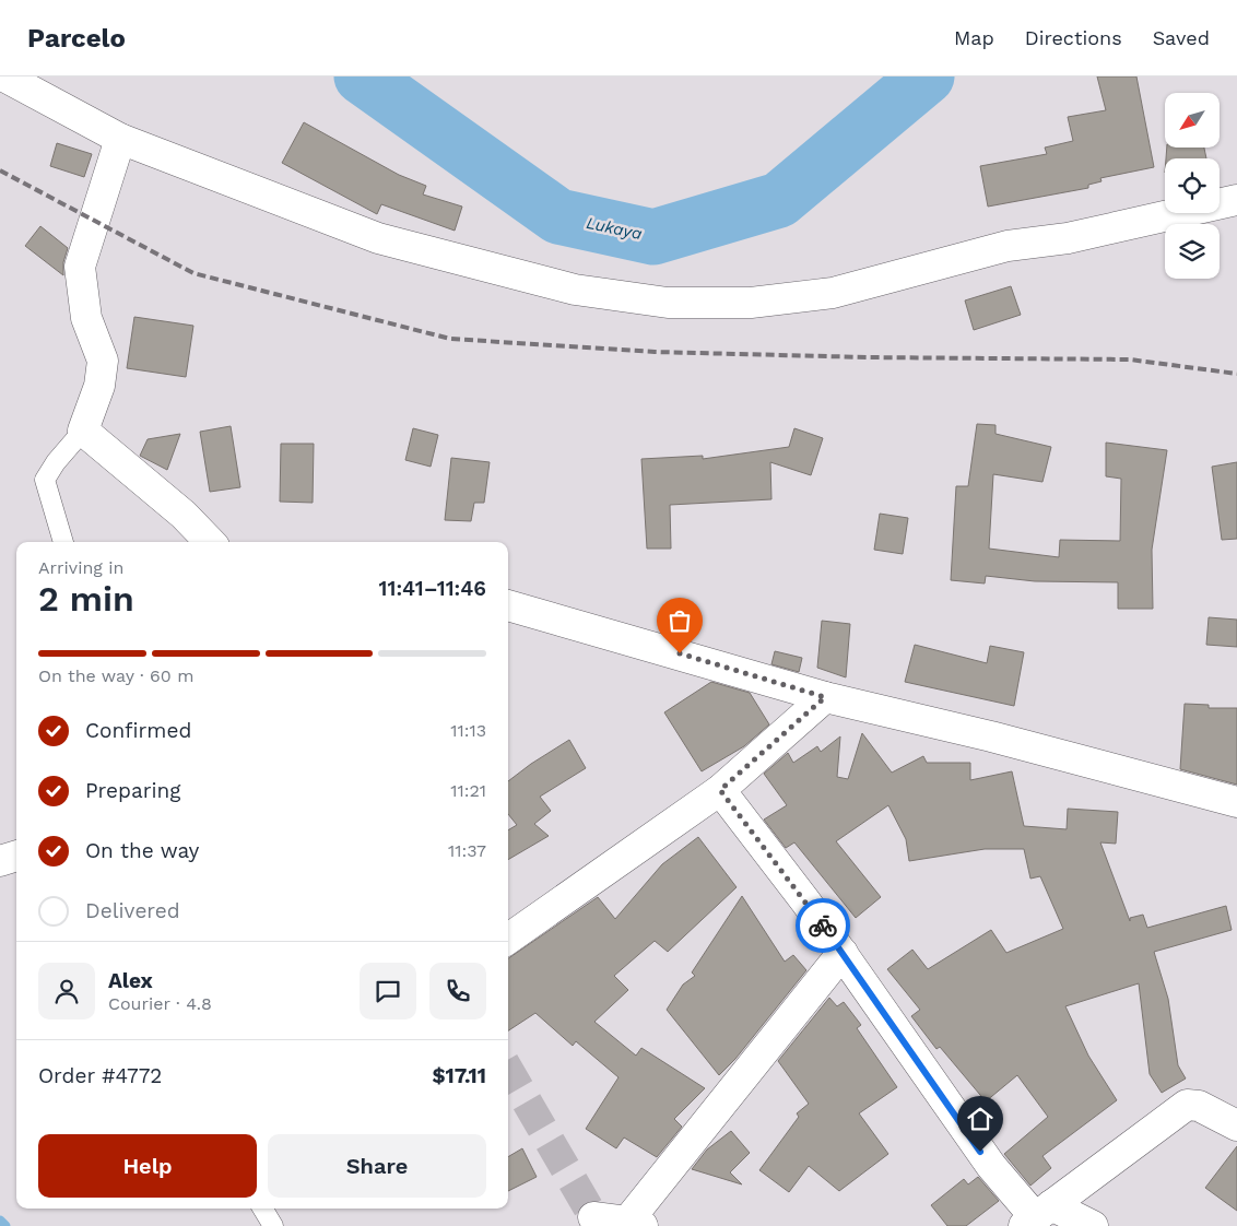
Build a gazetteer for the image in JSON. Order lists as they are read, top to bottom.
{
  "water": ["Lukaya"],
  "north": "bottom left",
  "page": {
    "header": "Parcelo",
    "nav": ["Map", "Directions", "Saved"],
    "heading": ["2 min", "Arriving in", "11:41–11:46"],
    "panel": [
      "Alex",
      "Courier · 4.8",
      "Order #4772",
      "$17.11"
    ],
    "bar": "On the way · 60 m",
    "list": [
      ["Confirmed", "11:13"],
      ["Preparing", "11:21"],
      ["On the way", "11:37"],
      "Delivered"
    ],
    "buttons": ["Help", "Share"]
  }
}
